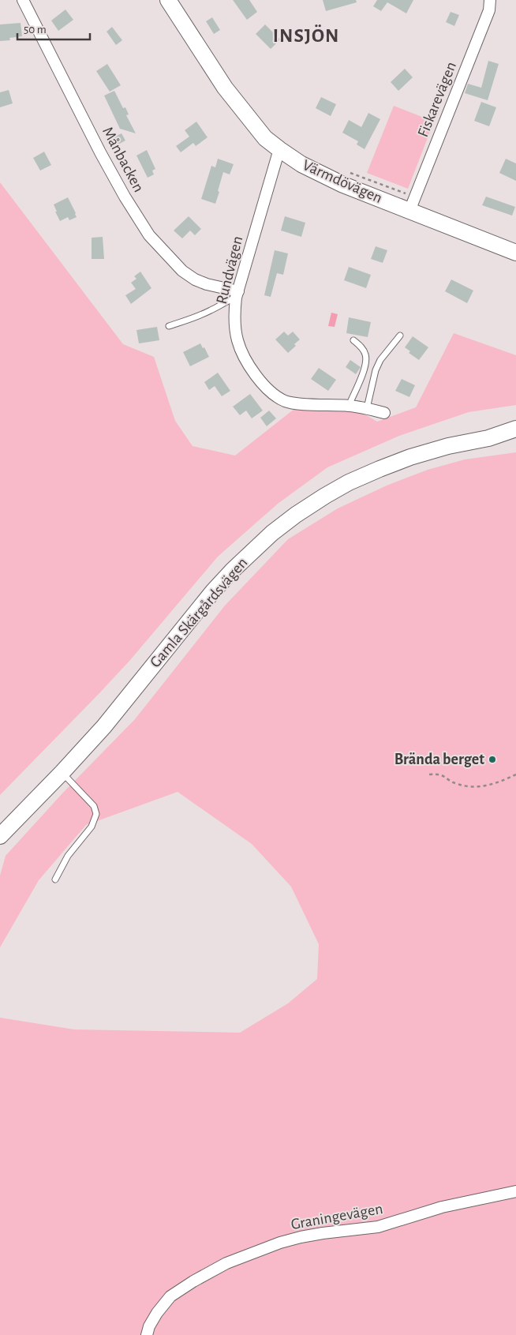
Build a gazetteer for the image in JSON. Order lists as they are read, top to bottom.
{
  "streets": {
    "main road": ["Värmdövägen", "Gamla Skärgårdsvägen"],
    "street": [
      "Fiskarevägen",
      "Månbacken",
      "Rundvägen",
      "Graningevägen"
    ]
  },
  "crossings": [
    ["Fiskarevägen", "Värmdövägen"],
    ["Månbacken", "Rundvägen"],
    ["Värmdövägen", "Rundvägen"]
  ],
  "districts": ["INSJÖN"],
  "places": ["Brända berget"],
  "scale_bar": "50 m"
}
